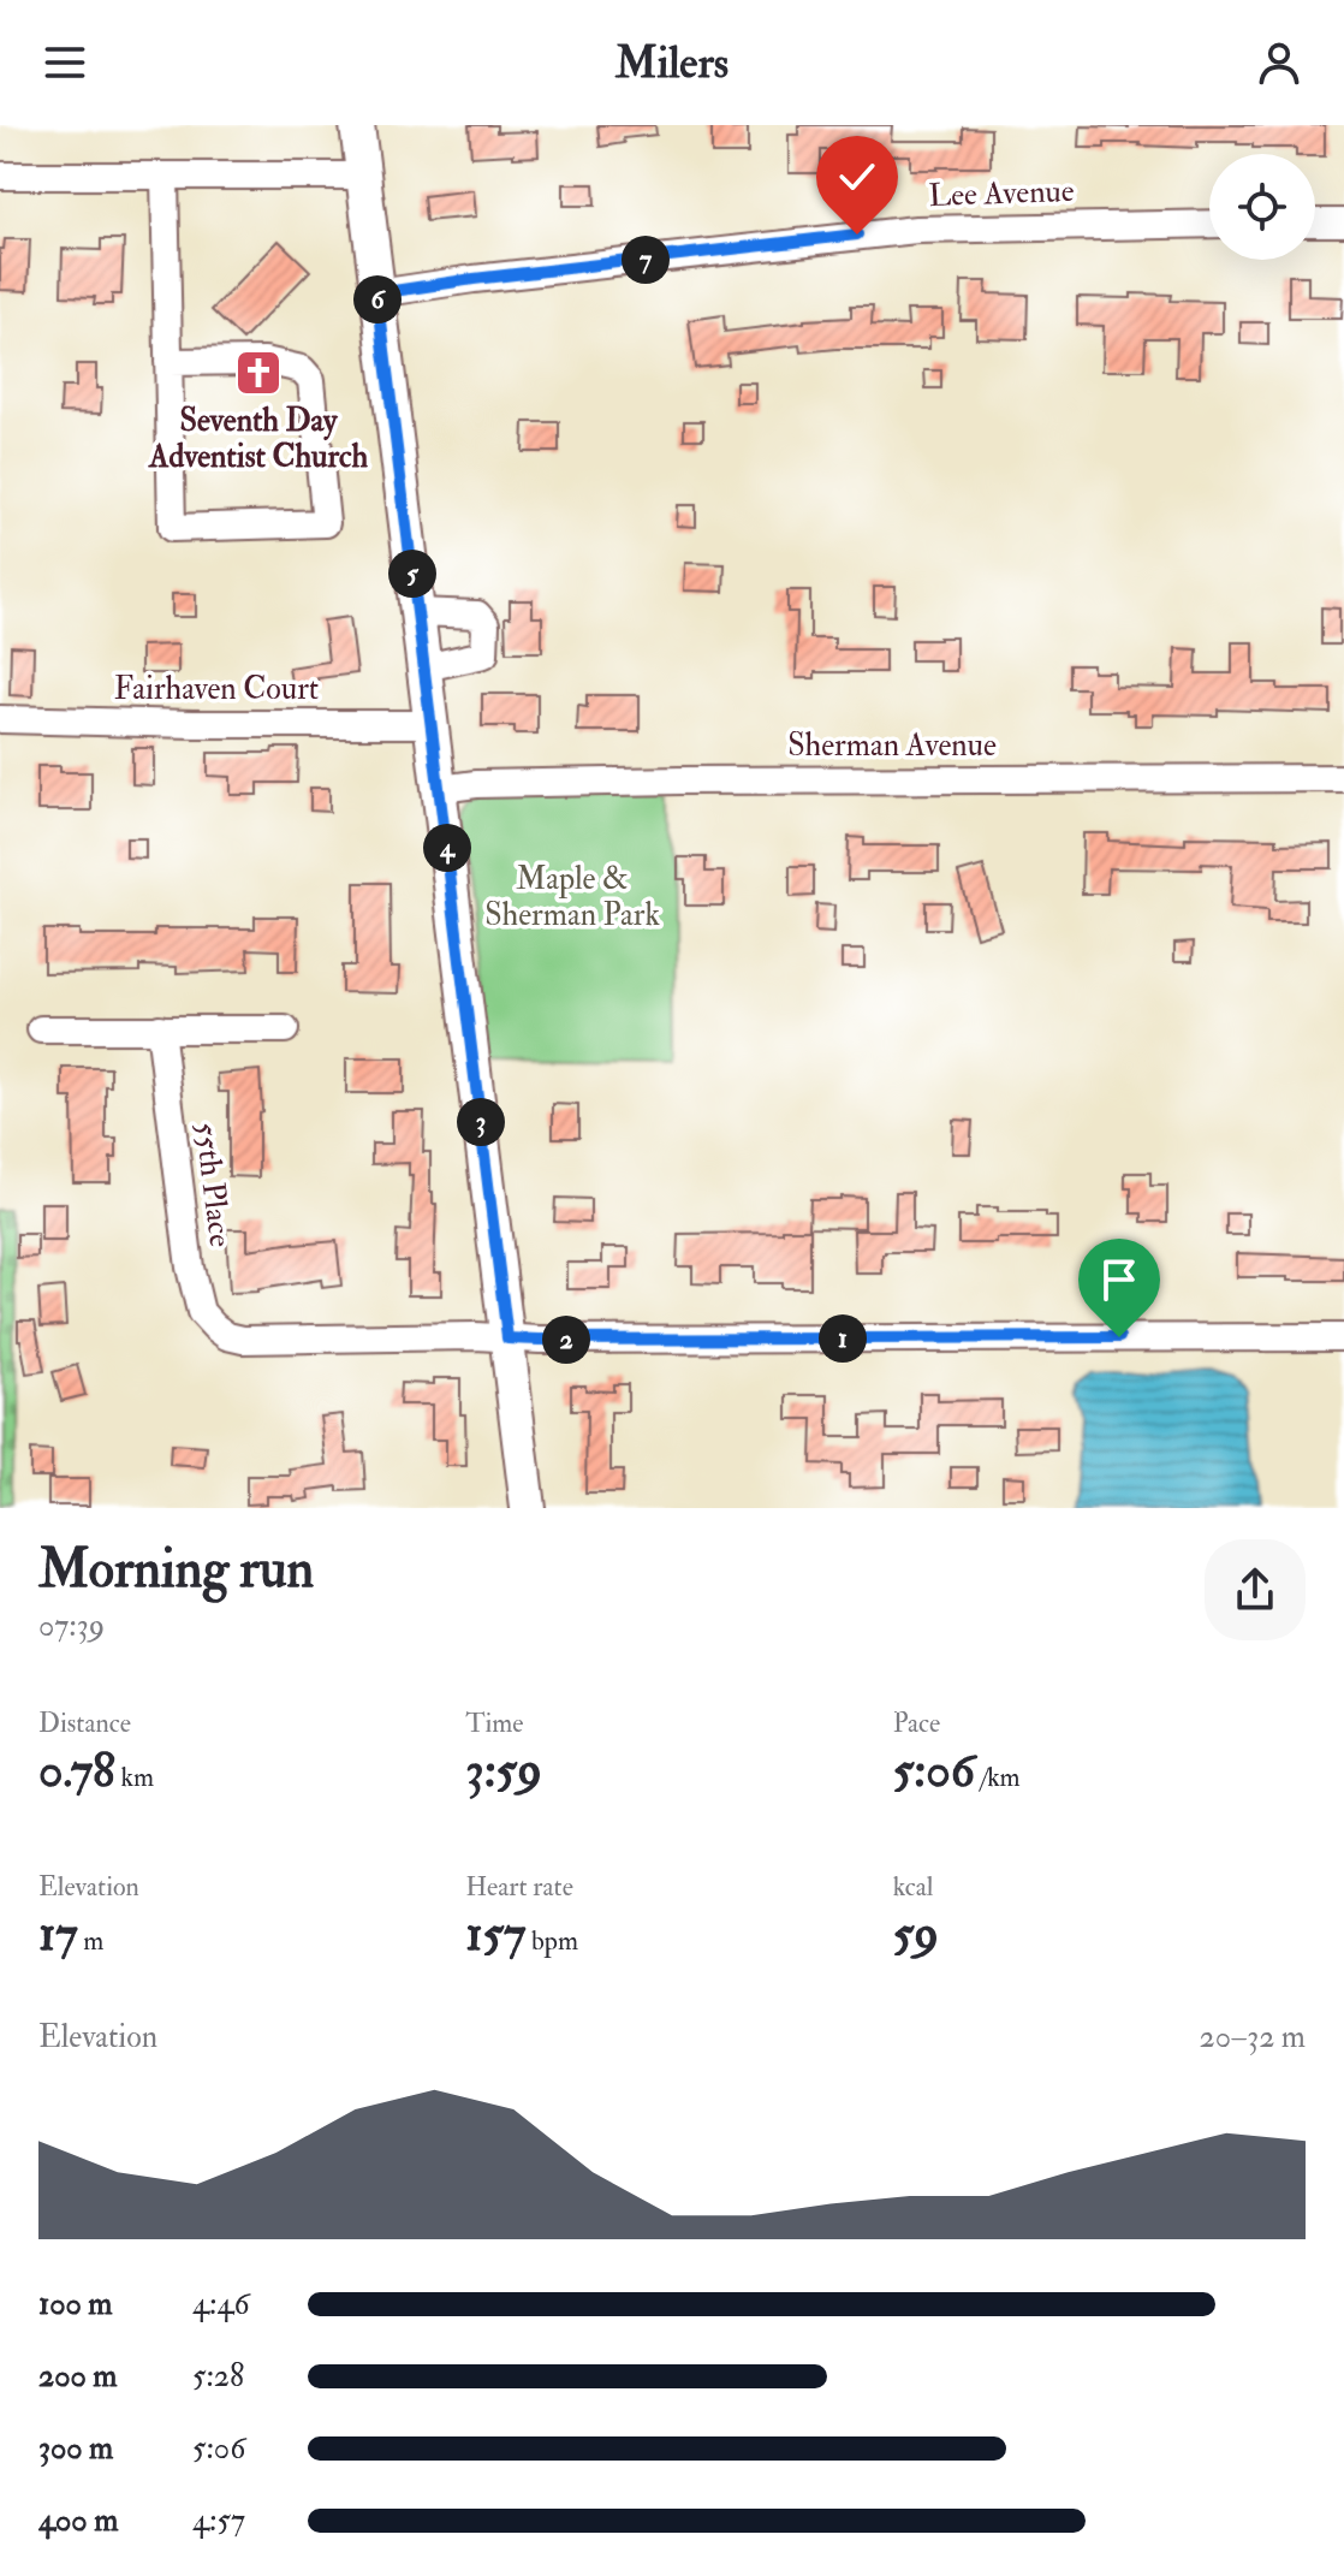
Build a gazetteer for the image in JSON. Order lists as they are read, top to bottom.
{
  "streets": {
    "street": [
      "Lee Avenue",
      "Fairhaven Court",
      "Sherman Avenue",
      "55th Place"
    ]
  },
  "parks": ["Maple & Sherman Park"],
  "places": {
    "church": ["Seventh Day Adventist Church"]
  },
  "page": {
    "header": "Milers",
    "pins": [
      "7",
      "6",
      "5",
      "4",
      "3",
      "1",
      "2"
    ],
    "heading": ["Morning run", "07:39"],
    "stats": [
      ["Distance", "0.78 km"],
      ["Time", "3:59"],
      ["Pace", "5:06 /km"],
      ["Elevation", "17 m"],
      ["Heart rate", "157 bpm"],
      ["kcal", "59"]
    ],
    "chart": ["Elevation", "20–32 m"],
    "list": [
      {
        "name": "100 m",
        "note": "4:46"
      },
      {
        "name": "200 m",
        "note": "5:28"
      },
      {
        "name": "300 m",
        "note": "5:06"
      },
      {
        "name": "400 m",
        "note": "4:57"
      }
    ]
  }
}
